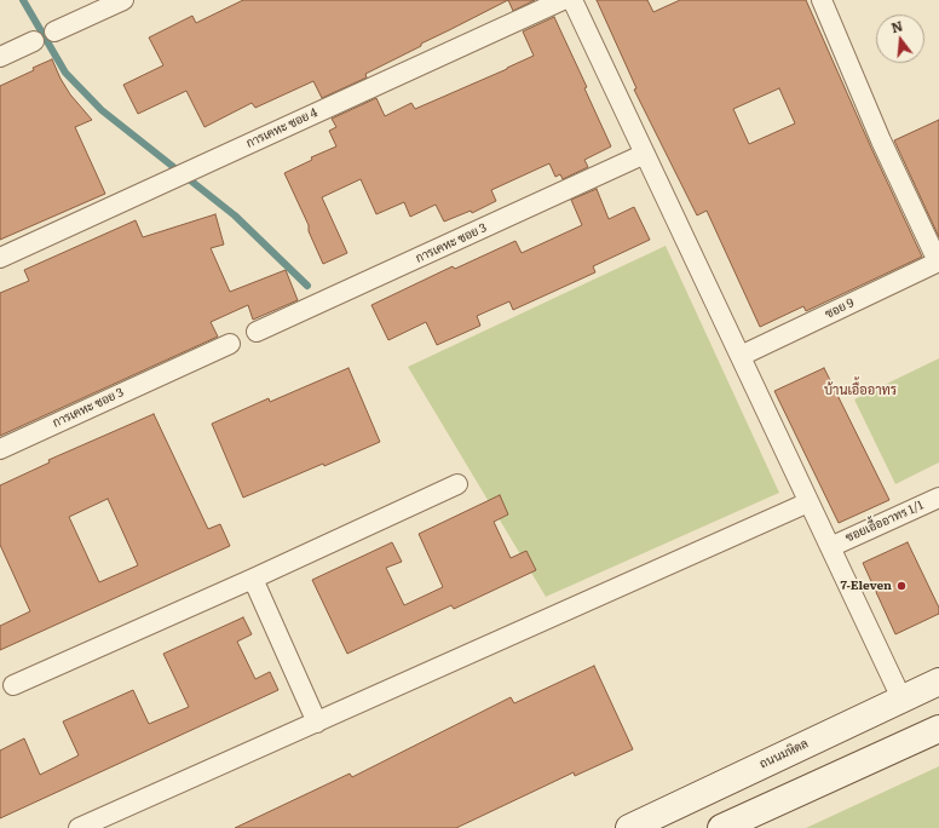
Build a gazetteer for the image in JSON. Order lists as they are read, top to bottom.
{
  "streets": {
    "main road": ["ถนนมหิดล"],
    "street": [
      "การเคหะ ซอย 4",
      "การเคหะ ซอย 3",
      "ซอย 9",
      "ซอยเอื้ออาทร 1/1"
    ]
  },
  "districts": ["บ้านเอื้ออาทร"],
  "places": ["7-Eleven"],
  "north": "top"
}
